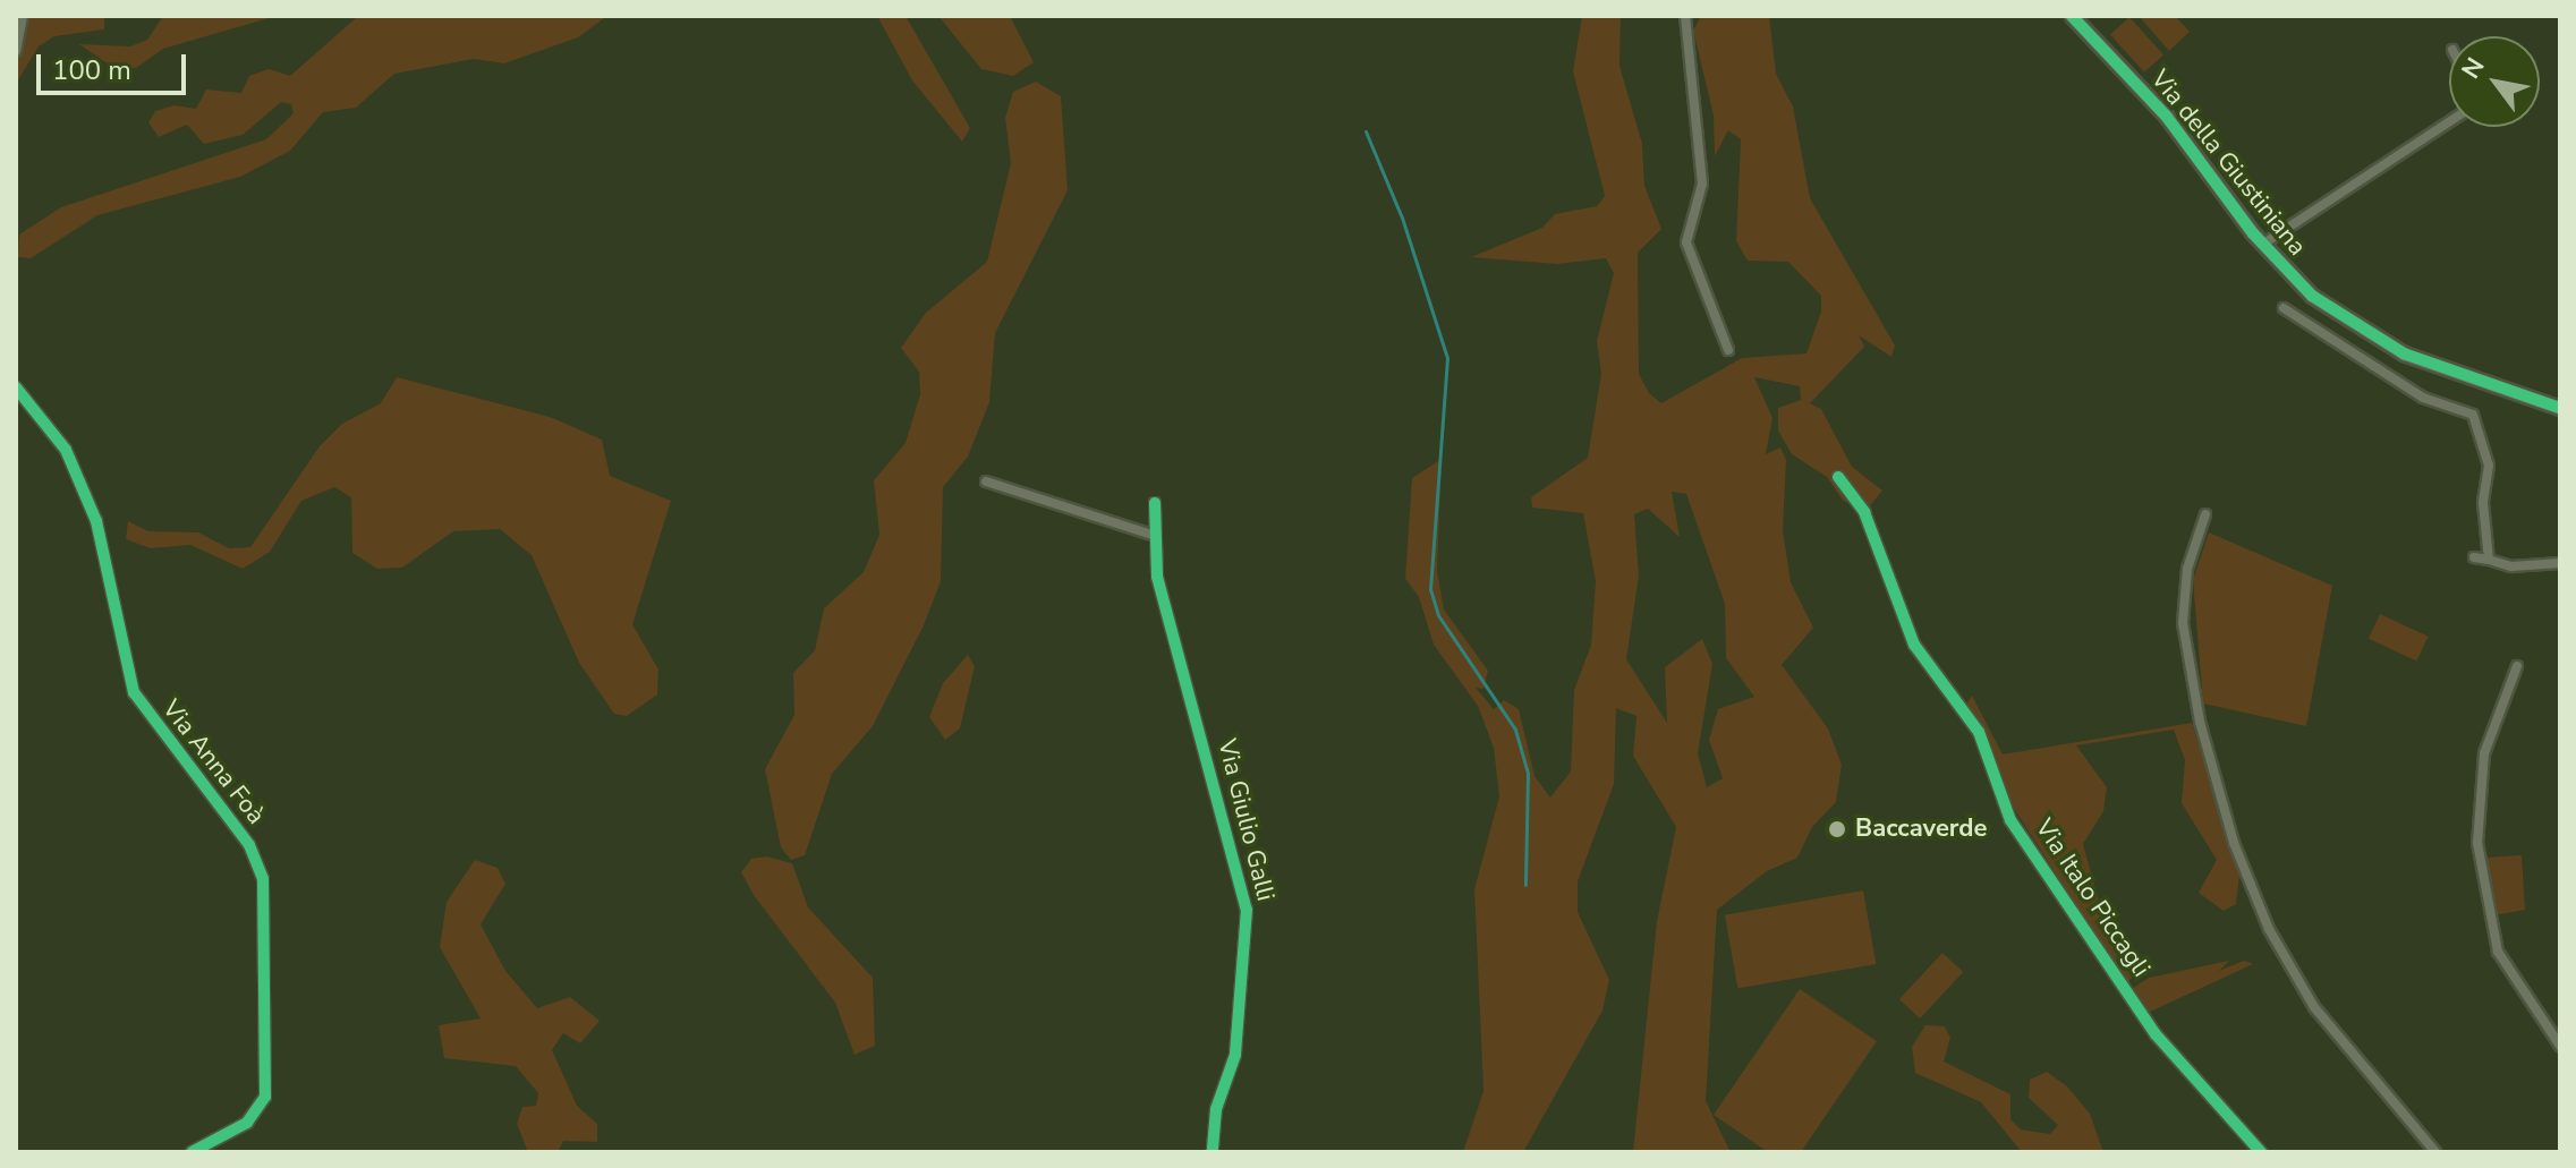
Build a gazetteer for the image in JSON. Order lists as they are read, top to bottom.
{
  "streets": {
    "street": [
      "Via della Giustiniana",
      "Via Anna Foà",
      "Via Giulio Galli",
      "Via Italo Piccagli"
    ]
  },
  "places": ["Baccaverde"],
  "scale_bar": "100 m",
  "north": "top left"
}
